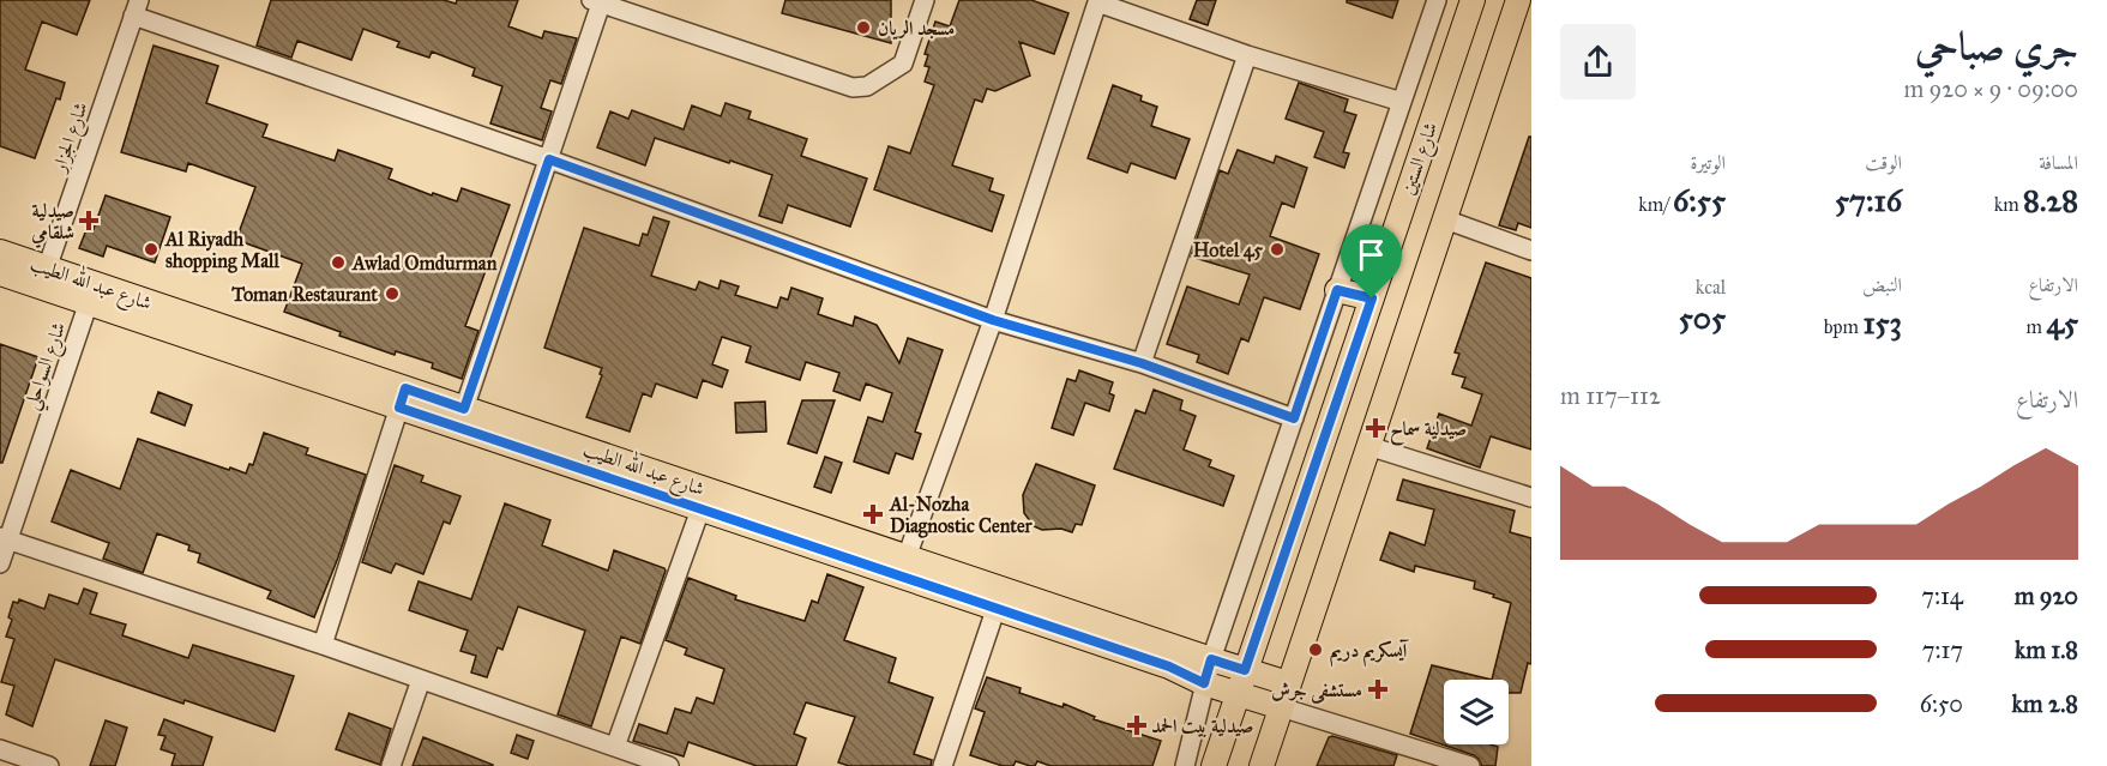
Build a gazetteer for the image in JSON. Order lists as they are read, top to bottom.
{
  "streets": {
    "main road": ["شارع الستين", "شارع عبد الله الطيب"],
    "street": ["شارع الجزار", "شارع السواحلي"]
  },
  "crossings": [
    ["شارع الجزار", "شارع عبد الله الطيب"],
    ["شارع الستين", "شارع عبد الله الطيب"],
    ["شارع عبد الله الطيب", "شارع السواحلي"]
  ],
  "places": {
    "other": [
      "مسجد الريان",
      "Al Riyadh shopping Mall",
      "Hotel 45",
      "Awlad Omdurman",
      "Toman Restaurant",
      "آيسكريم دريم"
    ],
    "health": [
      "صيدلية شلقامي",
      "صيدلية سماح",
      "Al-Nozha Diagnostic Center",
      "مستشفى جرش",
      "صيدلية بيت الحمد"
    ]
  },
  "page": {
    "heading": ["جري صباحي", "09:00 · 9 × 920 m"],
    "stats": [
      ["المسافة", "8.28 km"],
      ["الوقت", "57:16"],
      ["الوتيرة", "6:55 /km"],
      ["الارتفاع", "45 m"],
      ["النبض", "153 bpm"],
      ["kcal", "505"]
    ],
    "chart": ["الارتفاع", "112–117 m"],
    "list": [
      {
        "name": "920 m",
        "note": "7:14"
      },
      {
        "name": "1.8 km",
        "note": "7:17"
      },
      {
        "name": "2.8 km",
        "note": "6:50"
      }
    ]
  }
}
